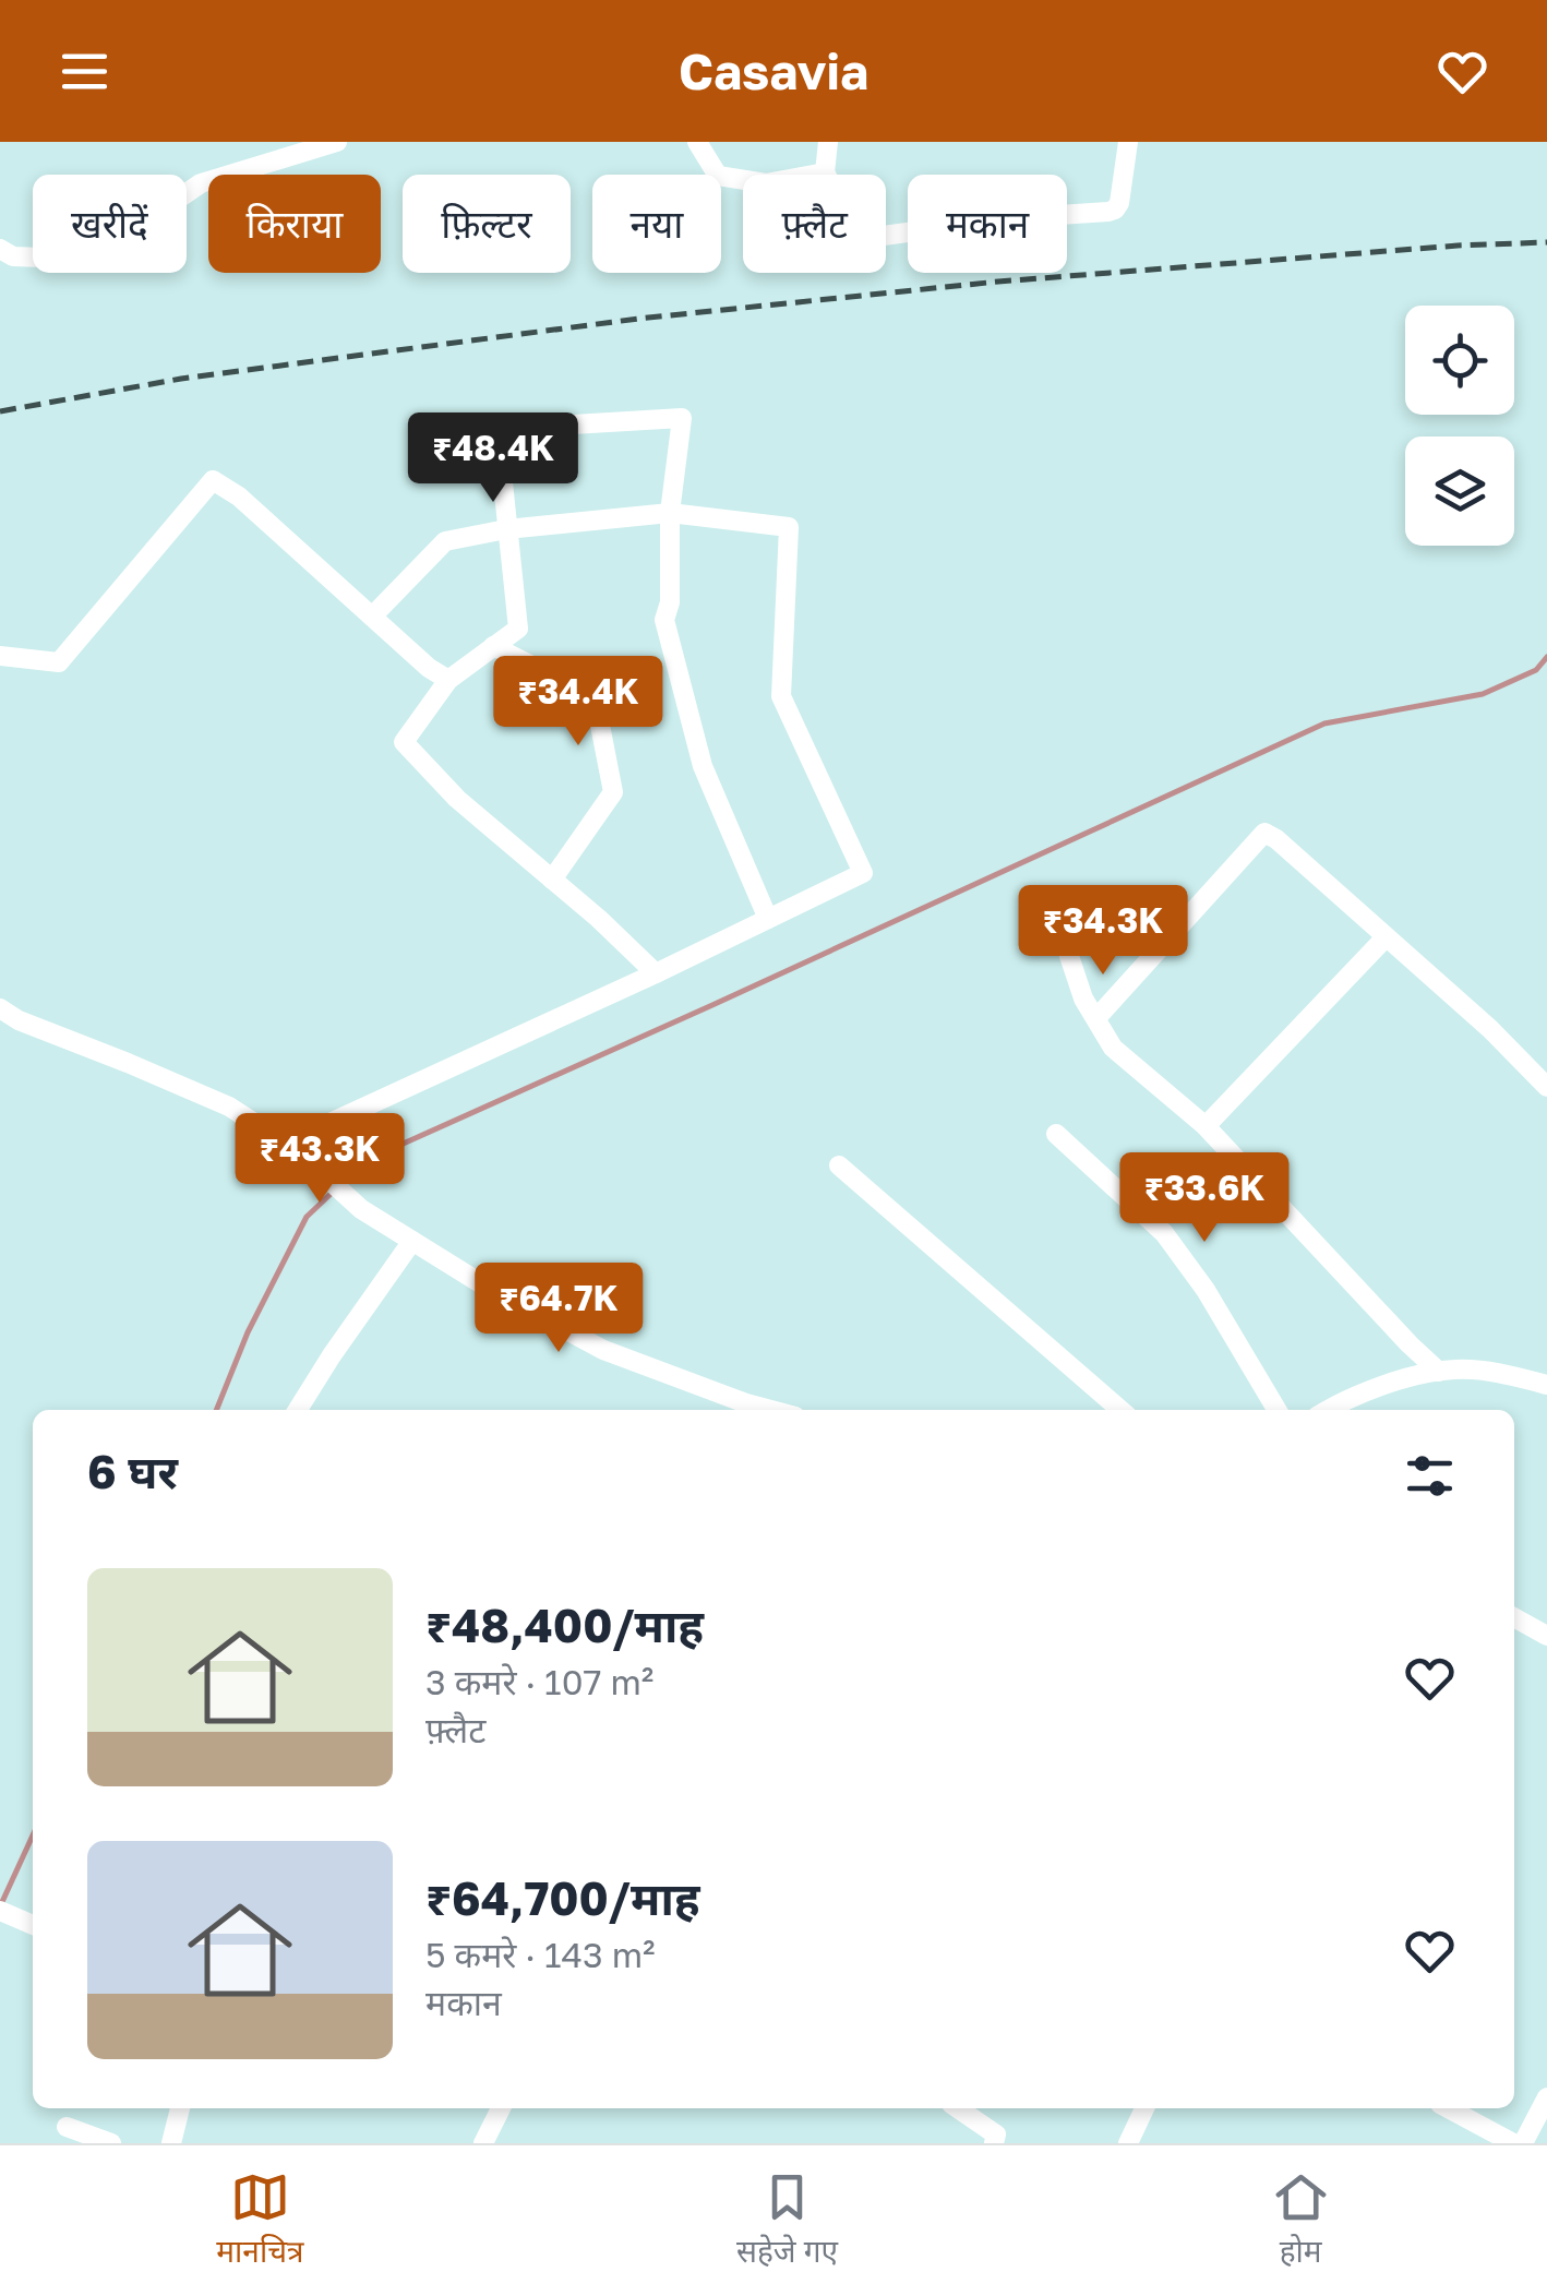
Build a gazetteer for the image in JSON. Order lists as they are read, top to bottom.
{
  "page": {
    "header": "Casavia",
    "chip": [
      "खरीदें",
      "किराया",
      "फ़िल्टर",
      "नया",
      "फ़्लैट",
      "मकान"
    ],
    "price": [
      "₹48.4K",
      "₹34.4K",
      "₹34.3K",
      "₹43.3K",
      "₹33.6K",
      "₹64.7K"
    ],
    "heading": "6 घर",
    "list": [
      {
        "name": "₹48,400/माह",
        "note": "3 कमरे · 107 m² · फ़्लैट"
      },
      {
        "name": "₹64,700/माह",
        "note": "5 कमरे · 143 m² · मकान"
      }
    ],
    "tabs": ["मानचित्र", "सहेजे गए", "होम"]
  }
}
